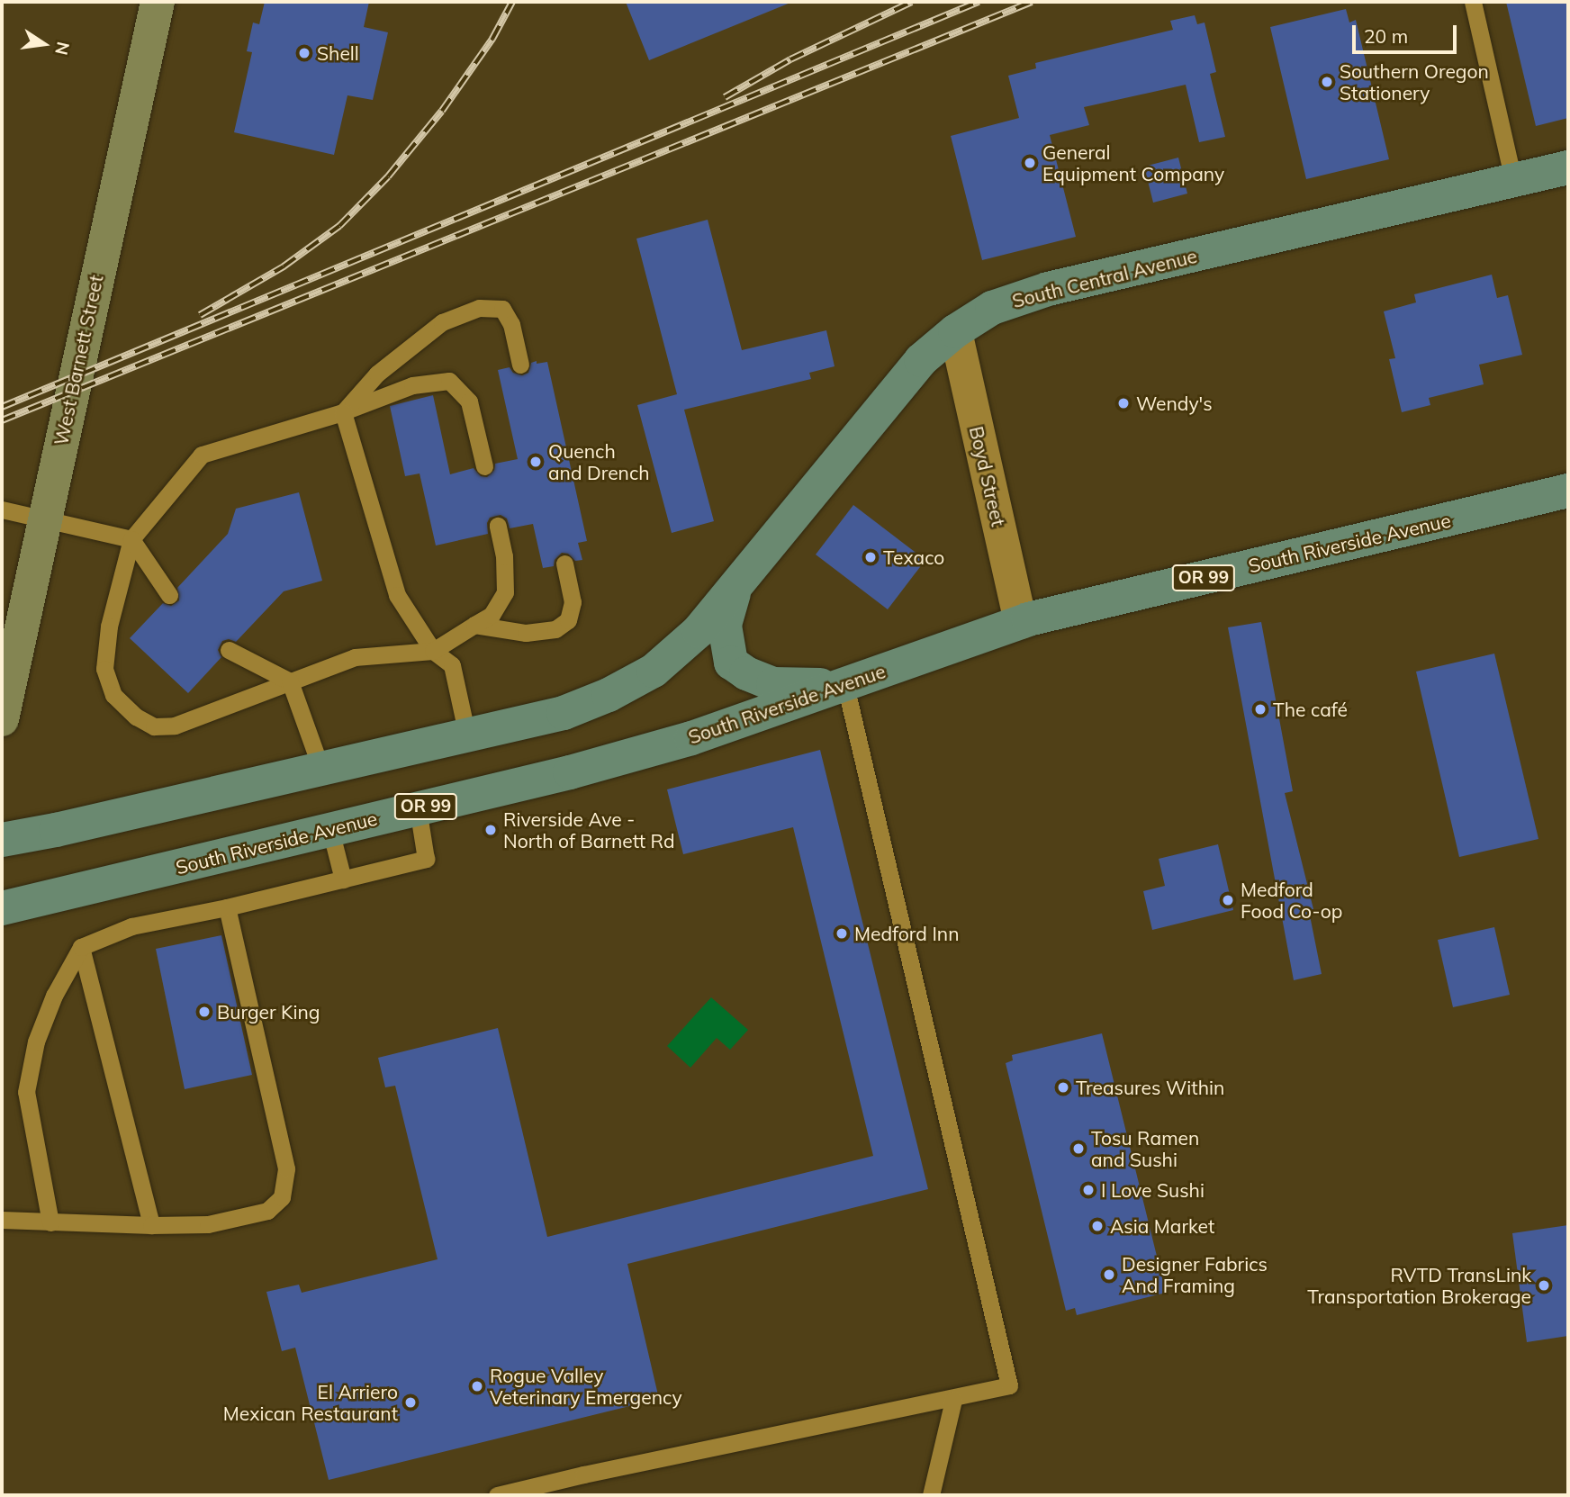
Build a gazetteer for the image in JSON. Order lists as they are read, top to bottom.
{
  "streets": {
    "main road": ["South Central Avenue", "South Riverside Avenue", "OR 99"],
    "street": ["West Barnett Street", "Boyd Street"]
  },
  "crossings": [
    ["South Central Avenue", "Boyd Street"],
    ["Boyd Street", "South Riverside Avenue"]
  ],
  "places": [
    "Shell",
    "Southern Oregon Stationery",
    "General Equipment Company",
    "Wendy's",
    "Quench and Drench",
    "Texaco",
    "The café",
    "Riverside Ave - North of Barnett Rd",
    "Medford Food Co-op",
    "Medford Inn",
    "Burger King",
    "Treasures Within",
    "Tosu Ramen and Sushi",
    "I Love Sushi",
    "Asia Market",
    "Designer Fabrics And Framing",
    "RVTD TransLink Transportation Brokerage",
    "Rogue Valley Veterinary Emergency",
    "El Arriero Mexican Restaurant"
  ],
  "scale_bar": "20 m",
  "north": "right"
}
